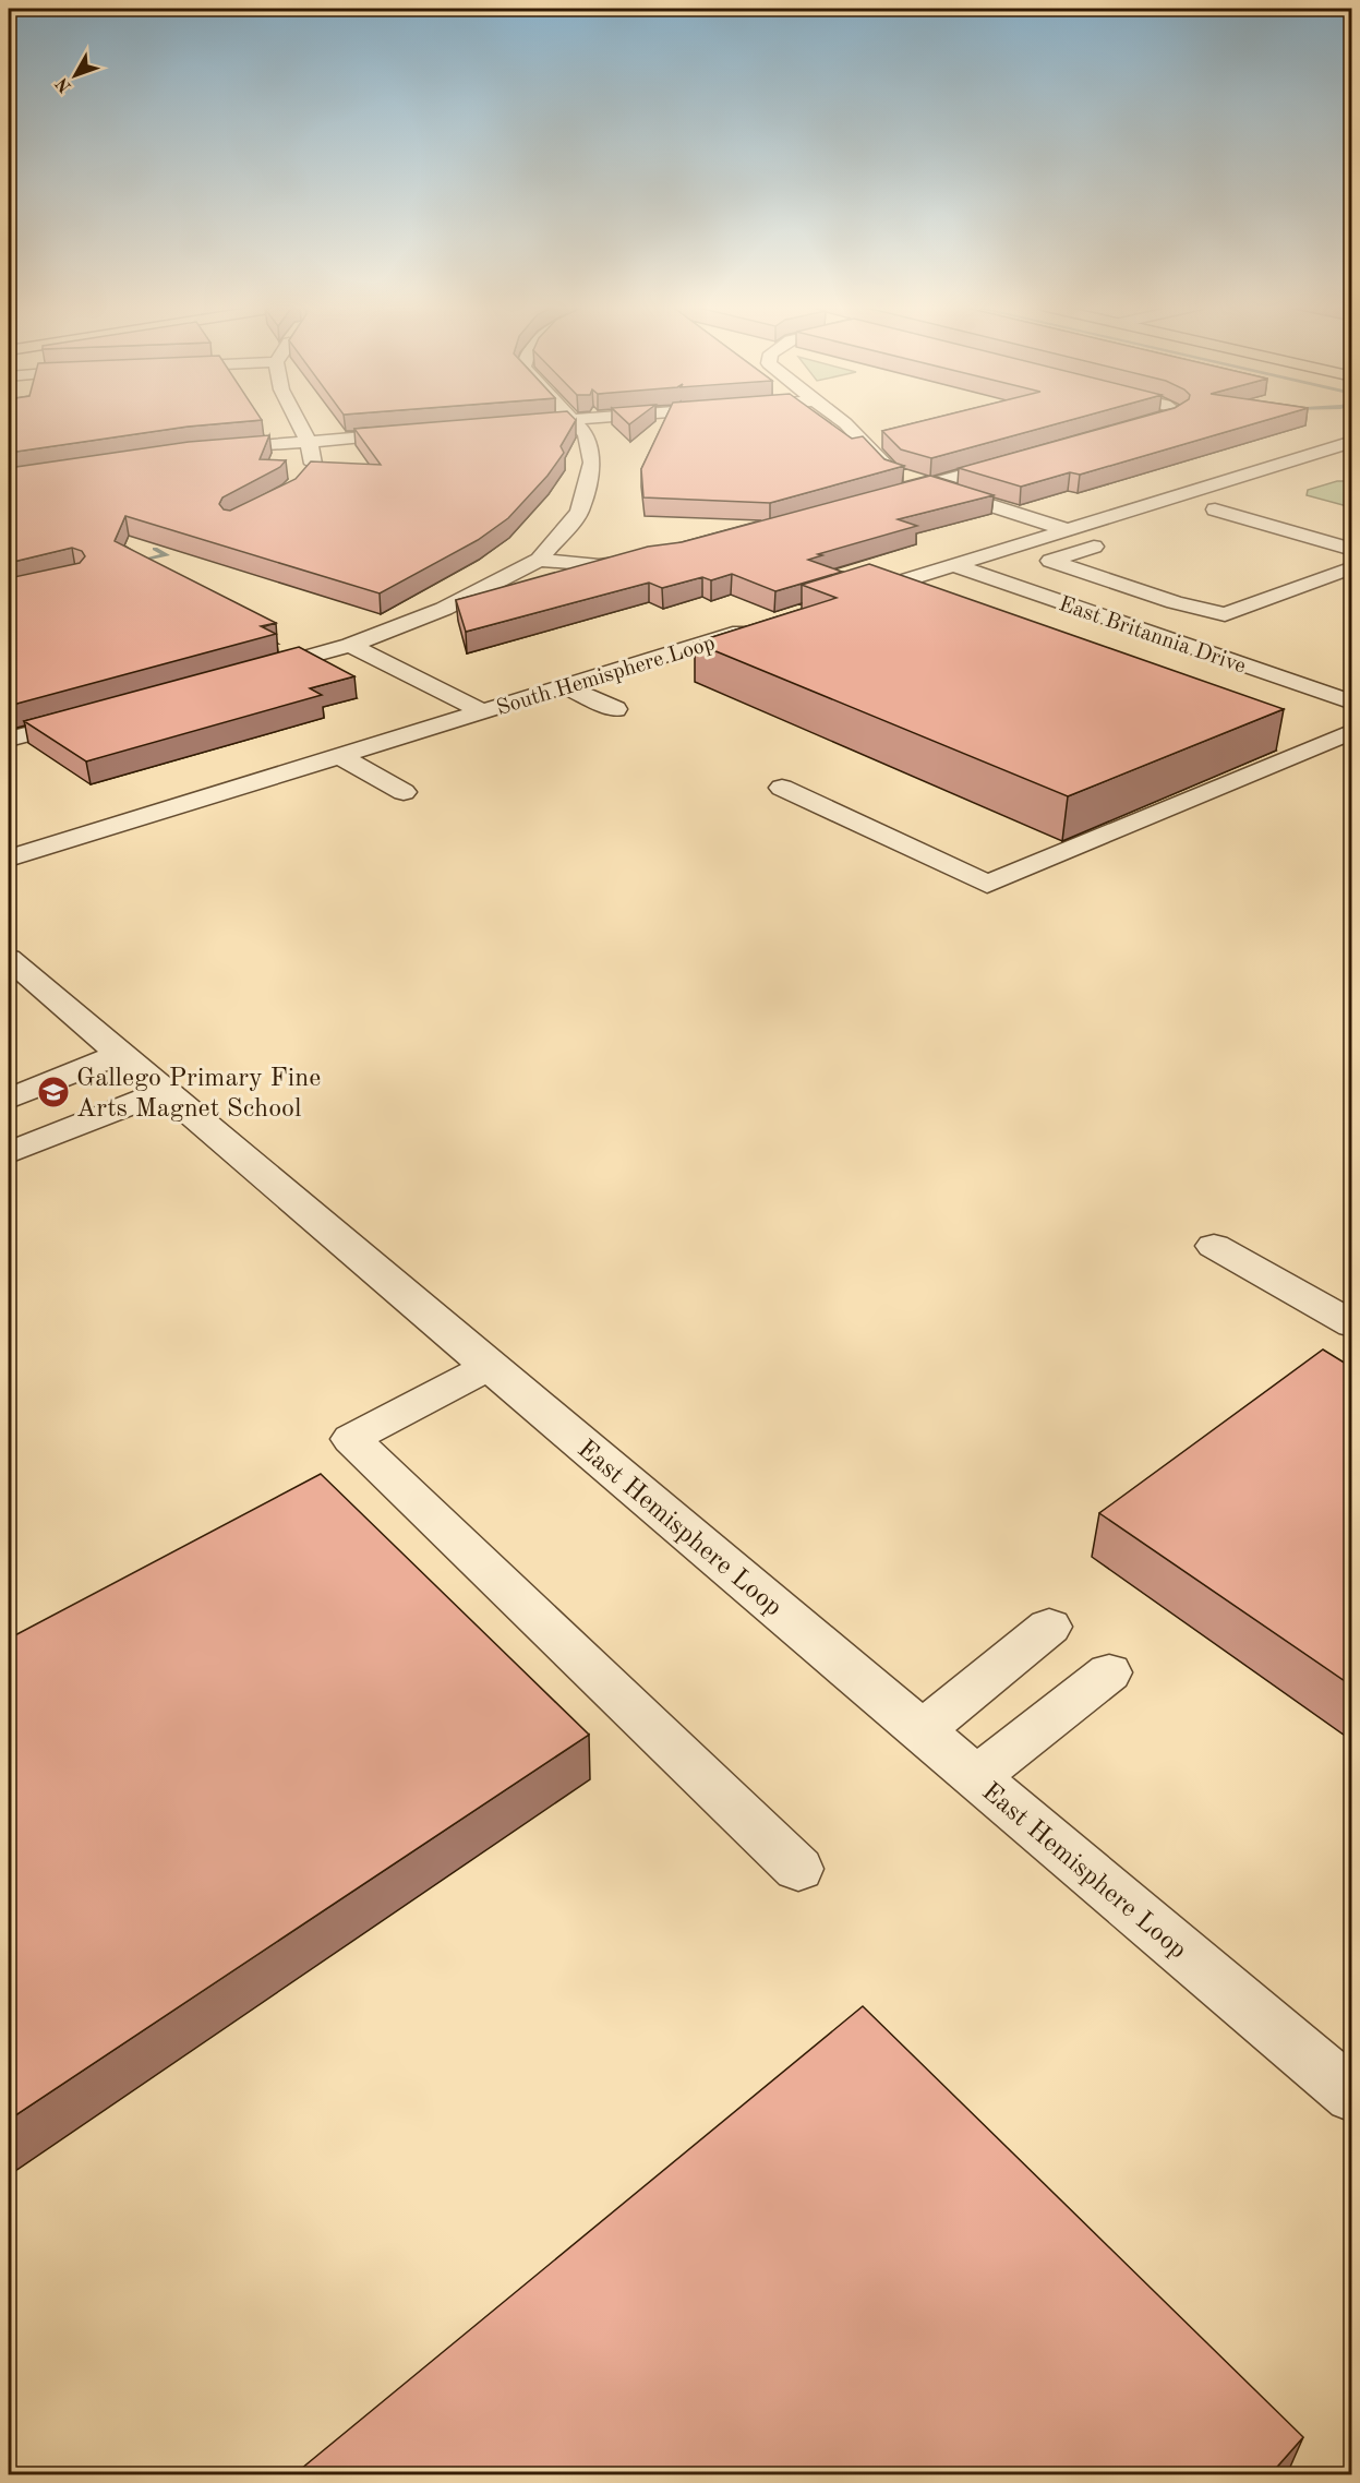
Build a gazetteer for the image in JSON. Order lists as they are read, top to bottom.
{
  "streets": {
    "street": ["East Britannia Drive", "South Hemisphere Loop", "East Hemisphere Loop"]
  },
  "places": {
    "school or university": ["Gallego Primary Fine Arts Magnet School"]
  },
  "north": "bottom left"
}
